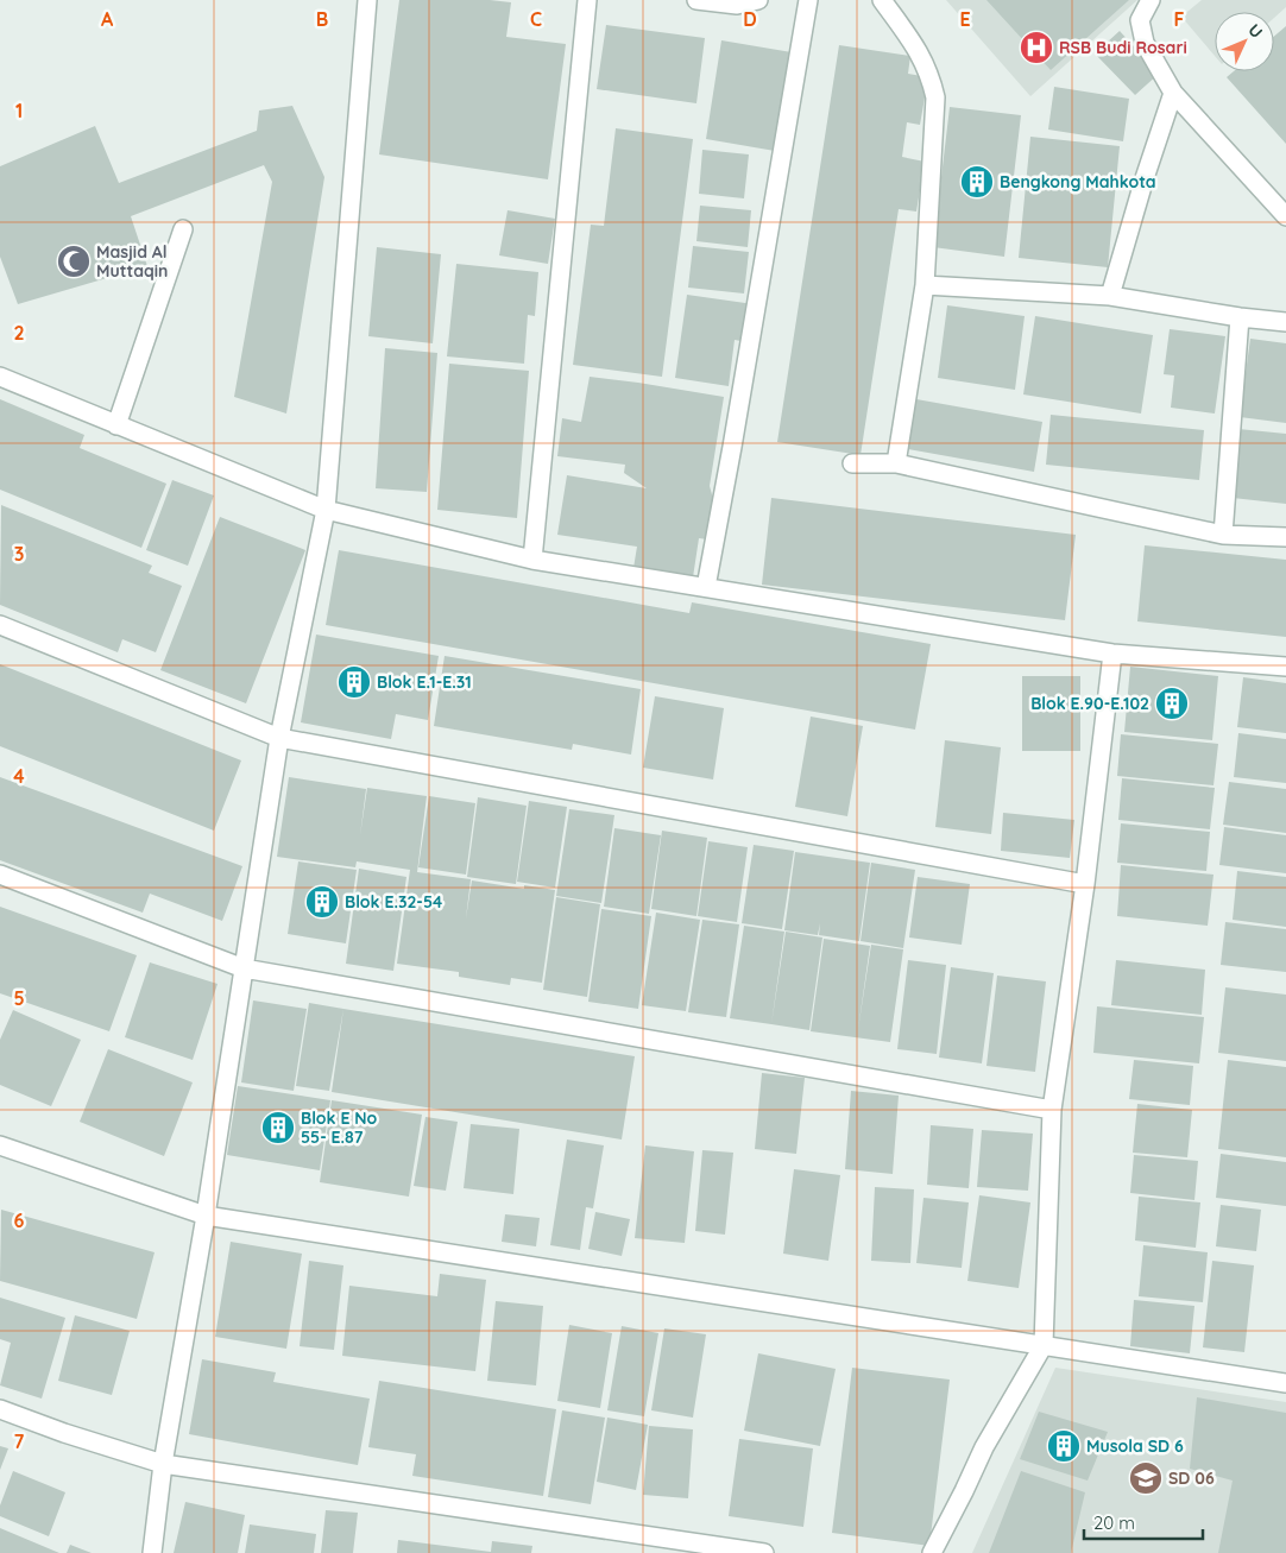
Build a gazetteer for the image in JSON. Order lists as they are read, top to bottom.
{
  "places": {
    "hospital": ["RSB Budi Rosari"],
    "building": [
      "Bengkong Mahkota",
      "Blok E.1-E.31",
      "Blok E.90-E.102",
      "Blok E.32-54",
      "Blok E No 55- E.87",
      "Musola SD 6"
    ],
    "mosque": ["Masjid Al Muttaqin"],
    "school or university": ["SD 06"]
  },
  "scale_bar": "20 m",
  "north": "top right",
  "grid": {
    "columns": [
      "A",
      "B",
      "C",
      "D",
      "E",
      "F"
    ],
    "rows": [
      "1",
      "2",
      "3",
      "4",
      "5",
      "6",
      "7"
    ]
  }
}
